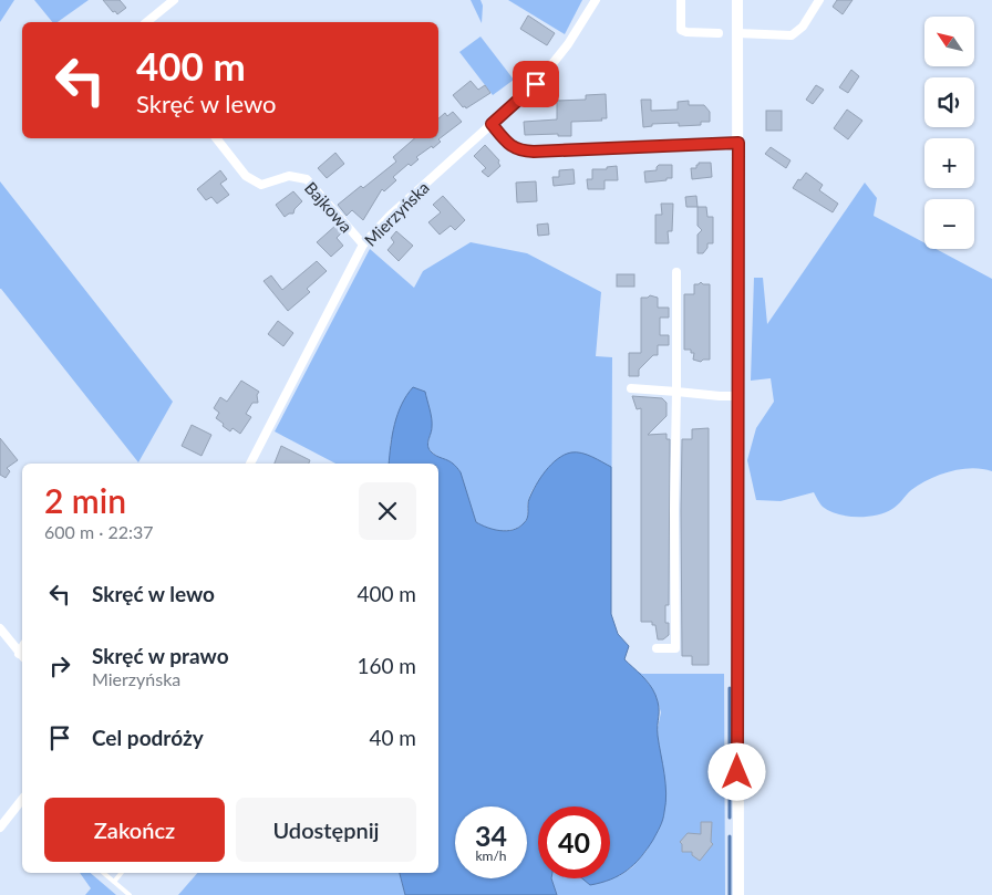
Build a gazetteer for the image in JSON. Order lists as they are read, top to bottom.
{
  "streets": {
    "street": ["Bajkowa", "Mierzyńska"]
  },
  "crossings": [
    ["Bajkowa", "Mierzyńska"]
  ],
  "north": "top left",
  "page": {
    "map_buttons": ["+", "−"],
    "turn": ["400 m", "Skręć w lewo"],
    "heading": ["2 min", "600 m · 22:37"],
    "list": [
      {
        "name": "Skręć w lewo",
        "value": "400 m"
      },
      {
        "name": "Skręć w prawo",
        "note": "Mierzyńska",
        "value": "160 m"
      },
      {
        "name": "Cel podróży",
        "value": "40 m"
      }
    ],
    "buttons": ["Zakończ", "Udostępnij"],
    "speed": "34 km/h",
    "limit": "40"
  }
}
